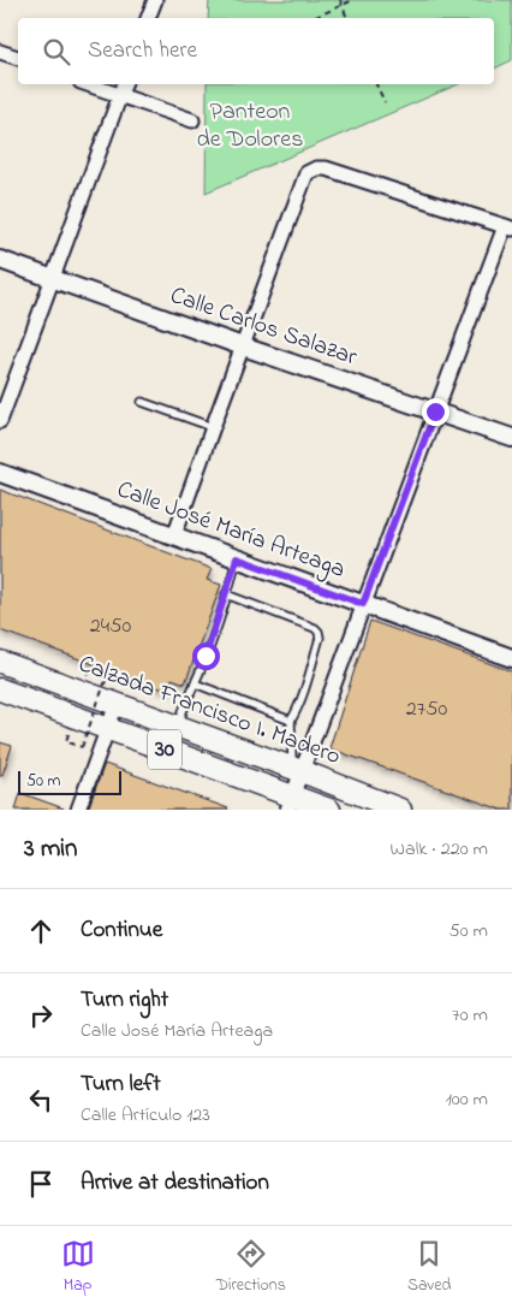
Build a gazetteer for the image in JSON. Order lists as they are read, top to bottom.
{
  "streets": {
    "main road": ["Calzada Francisco I. Madero", "30"],
    "street": ["Calle Carlos Salazar", "Calle José María Arteaga"]
  },
  "parks": ["Panteon de Dolores"],
  "house_numbers": ["2450", "2750"],
  "scale_bar": "50 m",
  "page": {
    "search": "Search here",
    "scale": "50 m",
    "heading": ["3 min", "Walk · 220 m"],
    "list": [
      ["Continue", "50 m"],
      ["Turn right", "Calle José María Arteaga", "70 m"],
      ["Turn left", "Calle Artículo 123", "100 m"],
      "Arrive at destination"
    ],
    "nav": ["Map", "Directions", "Saved"]
  }
}
